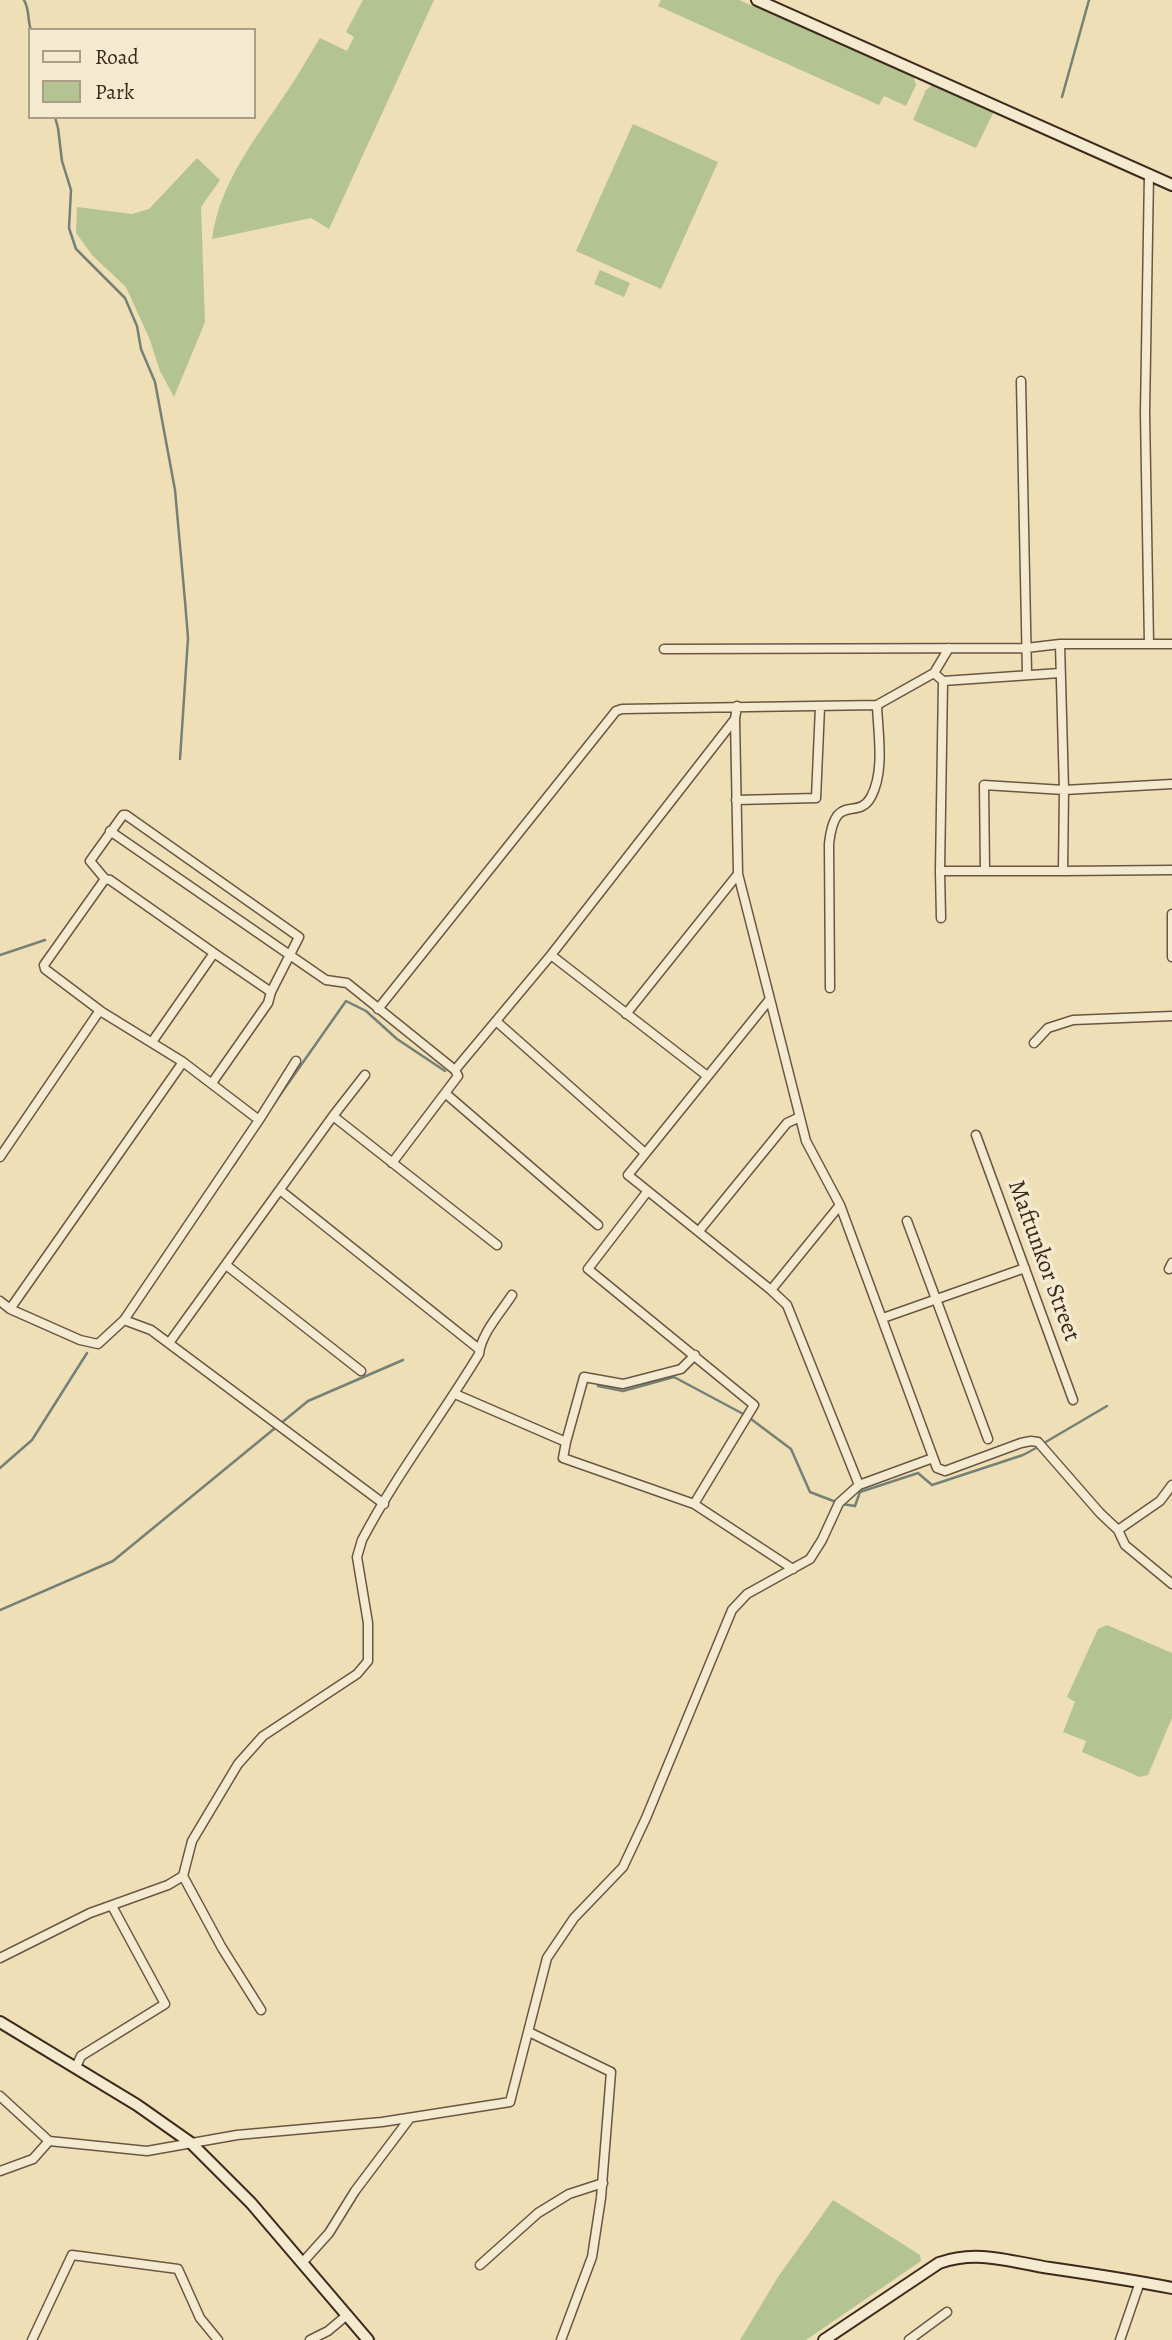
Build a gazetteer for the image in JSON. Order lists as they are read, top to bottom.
{
  "streets": {
    "street": ["Maftunkor Street"]
  },
  "legend": ["Road", "Park"]
}
